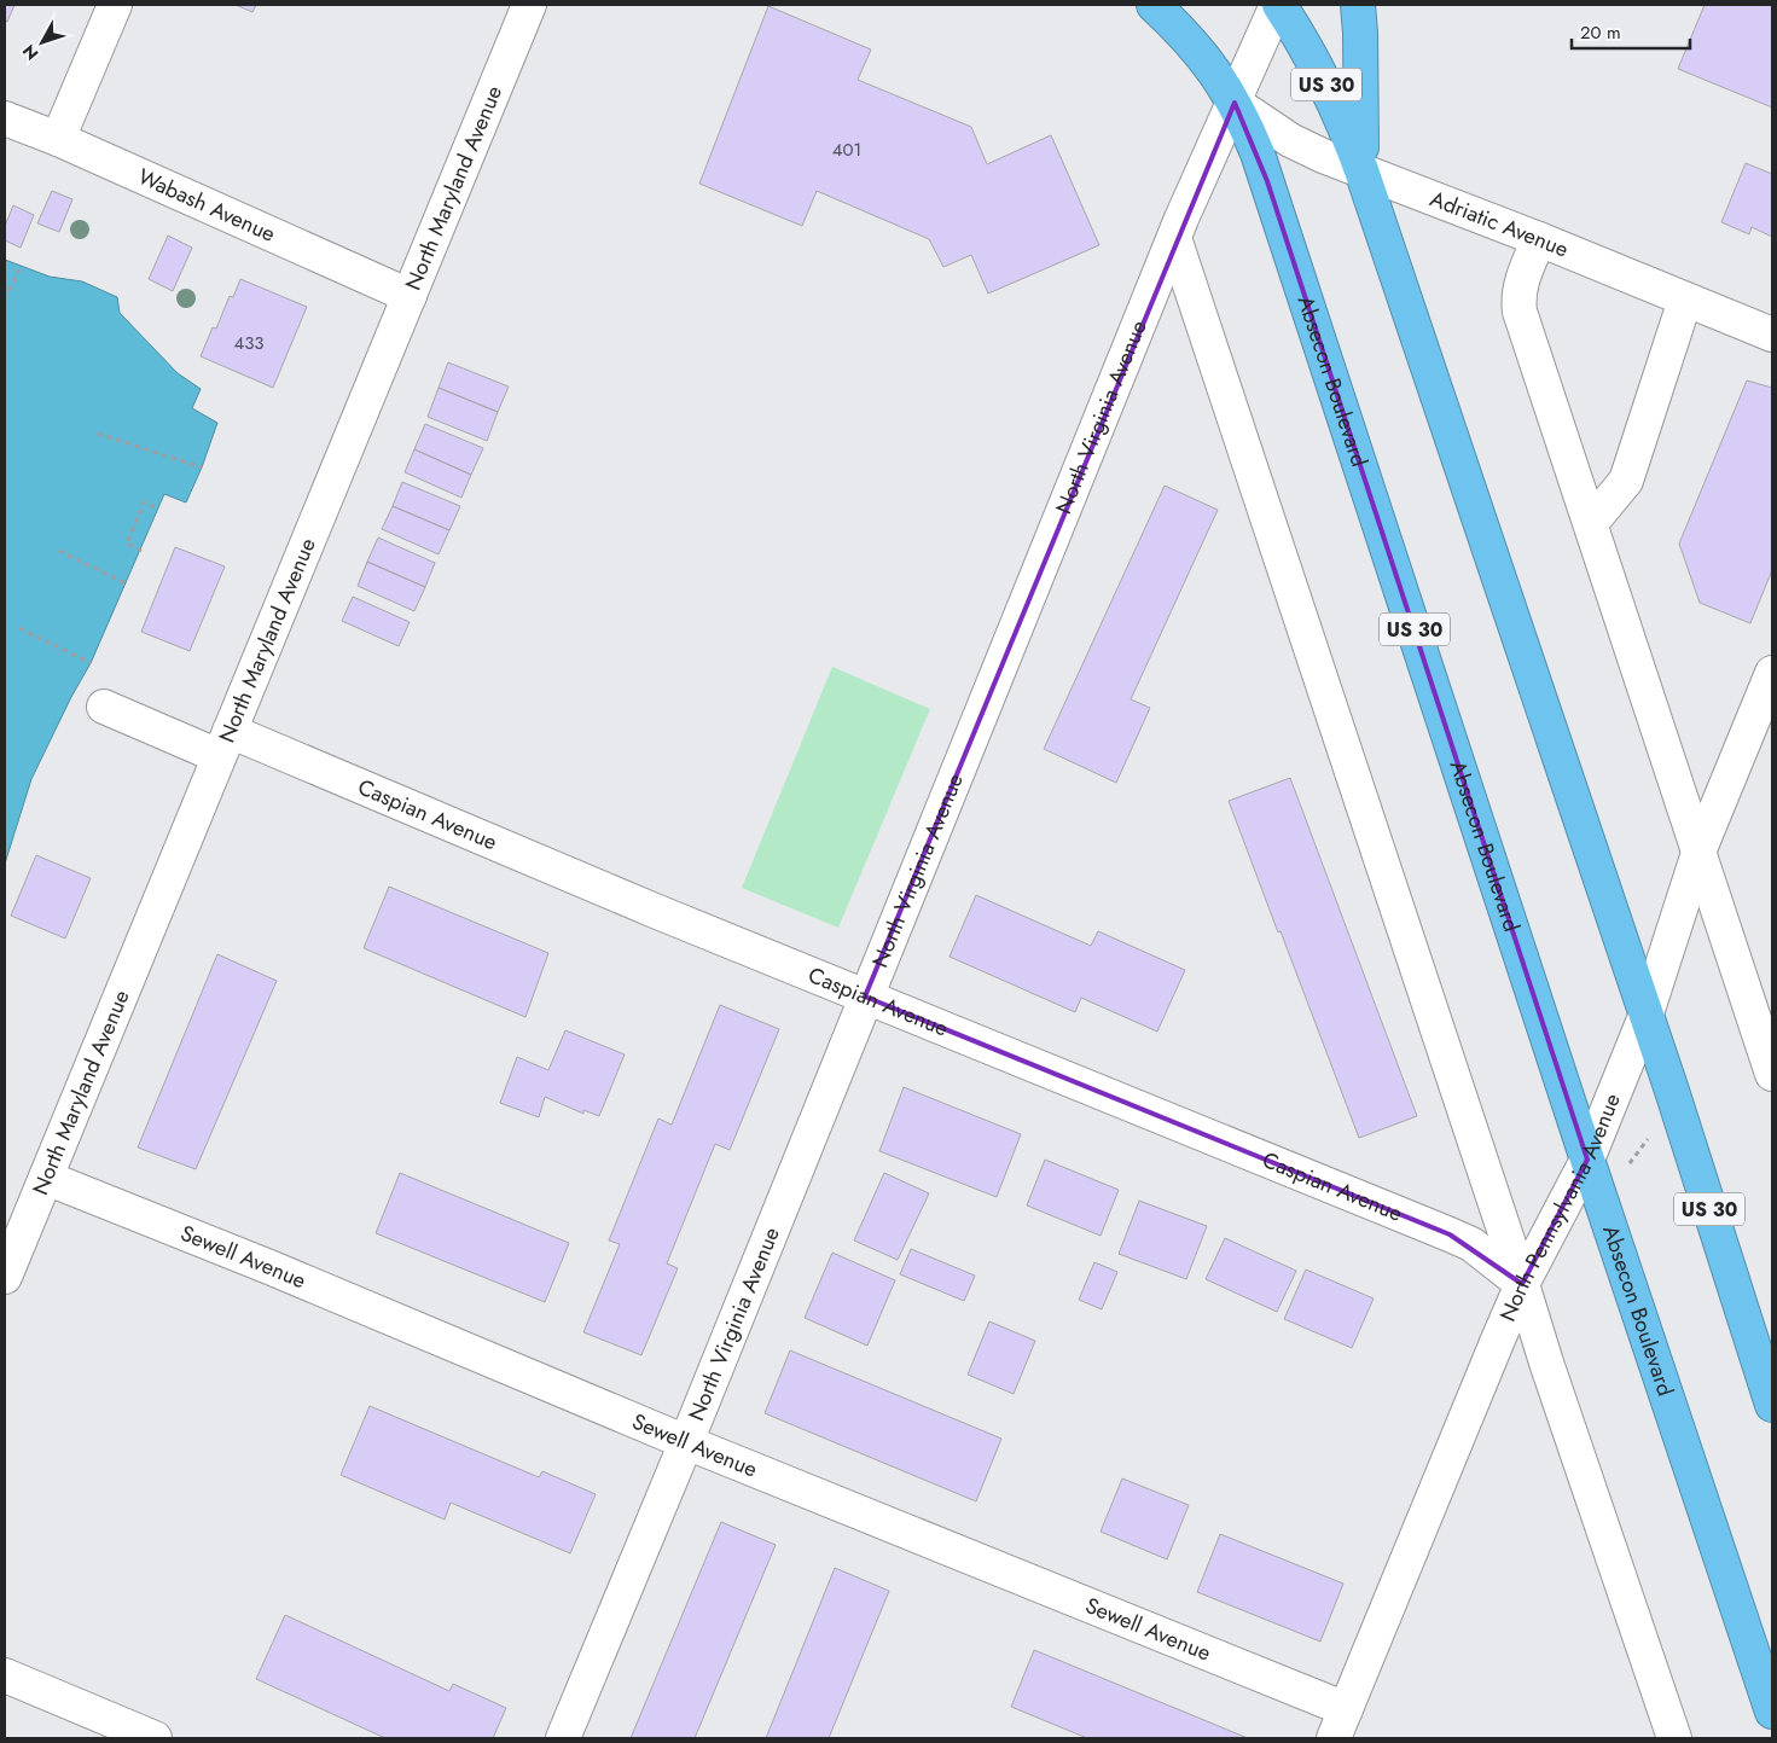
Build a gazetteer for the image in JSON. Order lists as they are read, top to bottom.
{
  "streets": {
    "highway": ["US 30", "Absecon Boulevard"],
    "street": [
      "North Maryland Avenue",
      "Wabash Avenue",
      "Adriatic Avenue",
      "North Virginia Avenue",
      "Caspian Avenue",
      "North Pennsylvania Avenue",
      "Sewell Avenue"
    ]
  },
  "crossings": [
    ["US 30", "Adriatic Avenue"],
    ["US 30", "North Virginia Avenue"],
    ["US 30", "North Pennsylvania Avenue"],
    ["North Maryland Avenue", "Wabash Avenue"],
    ["North Maryland Avenue", "Caspian Avenue"],
    ["North Maryland Avenue", "Sewell Avenue"],
    ["Adriatic Avenue", "Absecon Boulevard"],
    ["Adriatic Avenue", "North Virginia Avenue"],
    ["Absecon Boulevard", "North Virginia Avenue"],
    ["Absecon Boulevard", "North Pennsylvania Avenue"],
    ["North Virginia Avenue", "Caspian Avenue"],
    ["North Virginia Avenue", "Sewell Avenue"],
    ["Caspian Avenue", "North Pennsylvania Avenue"],
    ["North Pennsylvania Avenue", "Sewell Avenue"]
  ],
  "house_numbers": ["401", "433"],
  "scale_bar": "20 m",
  "north": "bottom left"
}
